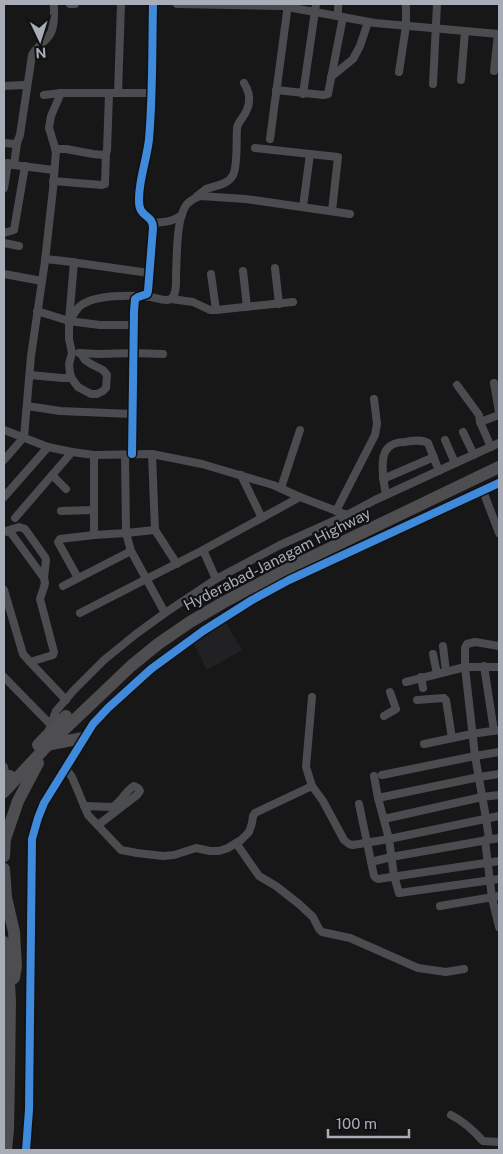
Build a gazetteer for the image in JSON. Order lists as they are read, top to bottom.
{
  "streets": {
    "highway": ["Hyderabad-Janagam Highway"]
  },
  "scale_bar": "100 m",
  "north": "bottom"
}
